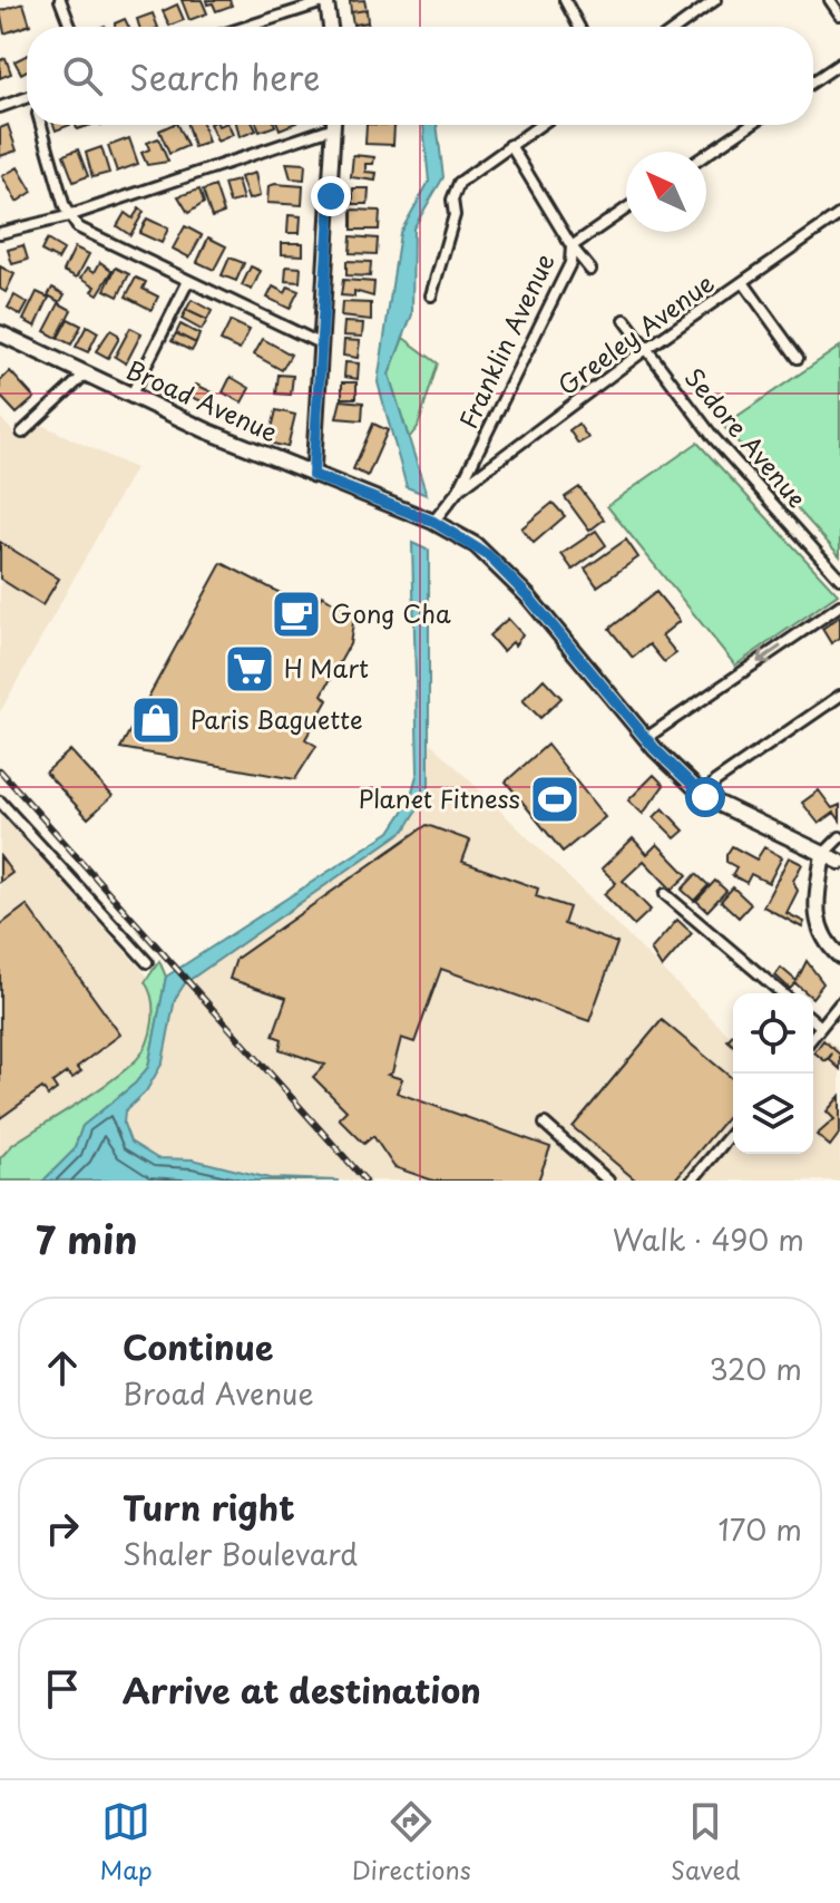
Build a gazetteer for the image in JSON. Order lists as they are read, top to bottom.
{
  "streets": {
    "main road": ["Broad Avenue"],
    "street": ["Greeley Avenue", "Franklin Avenue", "Sedore Avenue"]
  },
  "crossings": [
    ["Greeley Avenue", "Franklin Avenue"],
    ["Greeley Avenue", "Sedore Avenue"],
    ["Franklin Avenue", "Broad Avenue"]
  ],
  "places": {
    "cafe": ["Gong Cha"],
    "supermarket": ["H Mart"],
    "shop": ["Paris Baguette"],
    "sports": ["Planet Fitness"]
  },
  "north": "top left",
  "page": {
    "search": "Search here",
    "heading": ["7 min", "Walk · 490 m"],
    "list": [
      ["Continue", "Broad Avenue", "320 m"],
      ["Turn right", "Shaler Boulevard", "170 m"],
      "Arrive at destination"
    ],
    "nav": ["Map", "Directions", "Saved"]
  }
}
